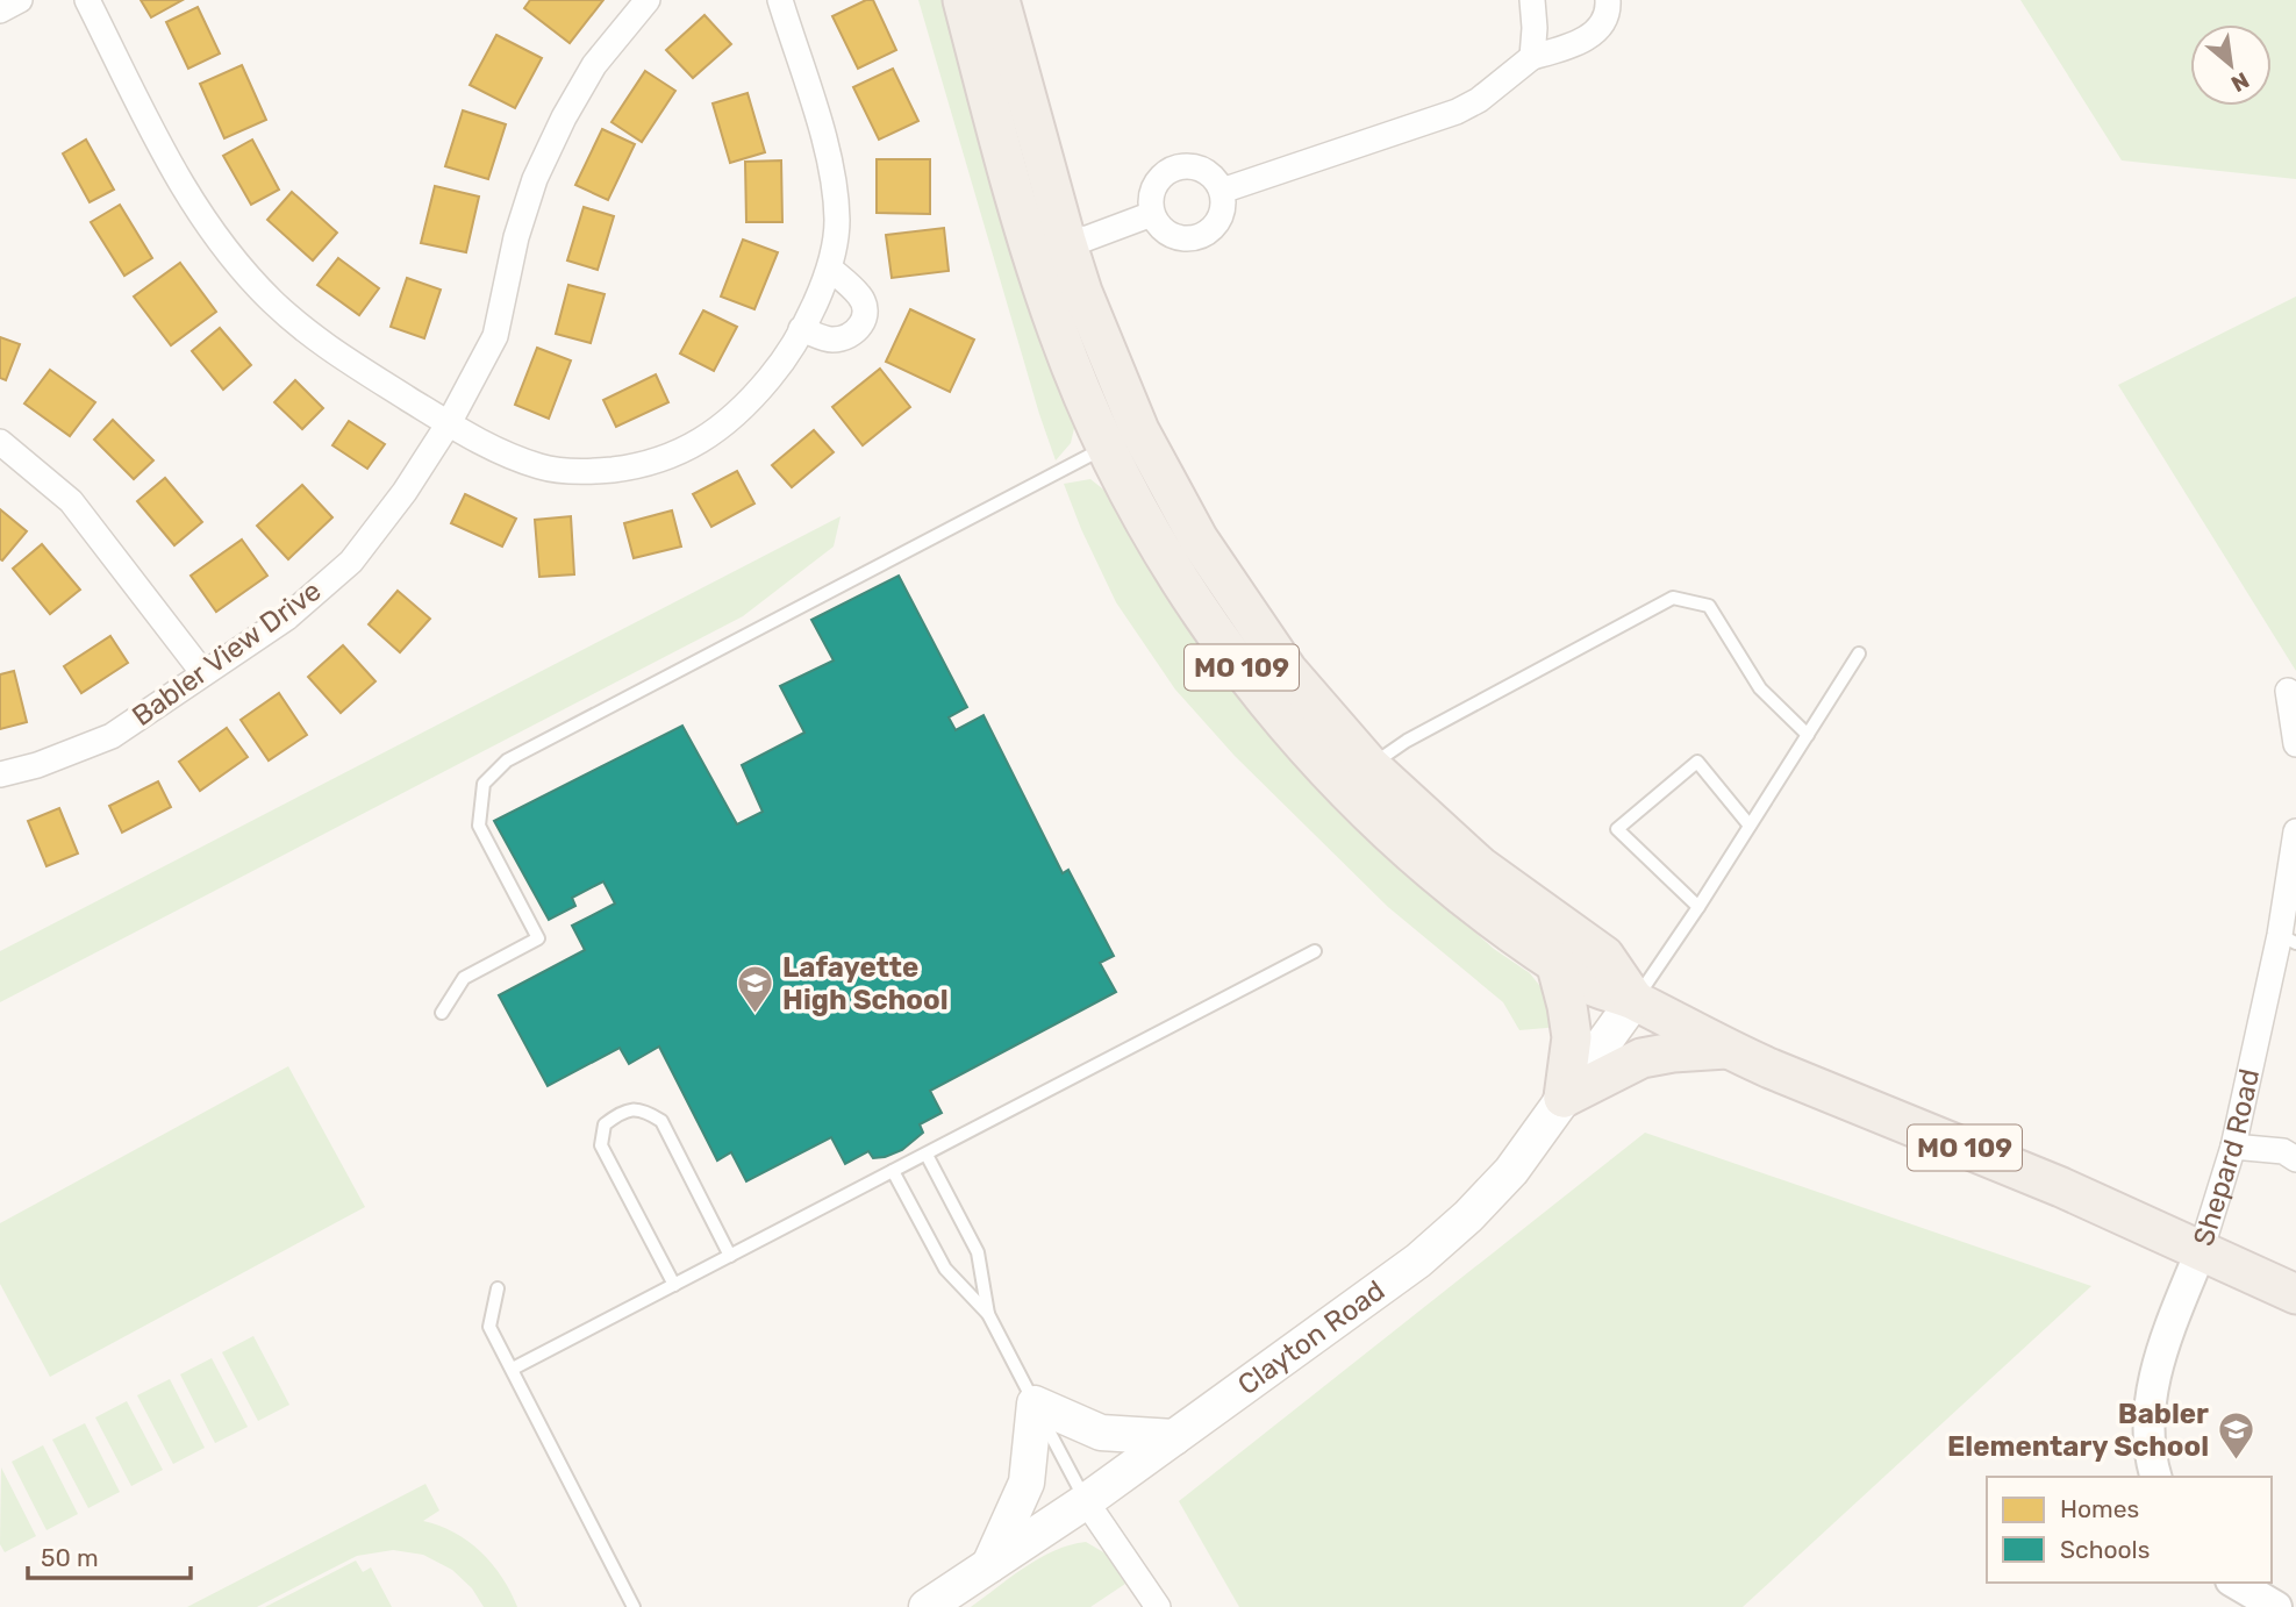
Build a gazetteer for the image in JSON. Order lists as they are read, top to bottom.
{
  "streets": {
    "main road": ["MO 109", "Clayton Road"],
    "street": ["Babler View Drive", "Shepard Road"]
  },
  "crossings": [
    ["MO 109", "Shepard Road"],
    ["MO 109", "Clayton Road"]
  ],
  "places": {
    "school or university": ["Lafayette High School", "Babler Elementary School"]
  },
  "legend": ["Homes", "Schools"],
  "scale_bar": "50 m",
  "north": "bottom right"
}
